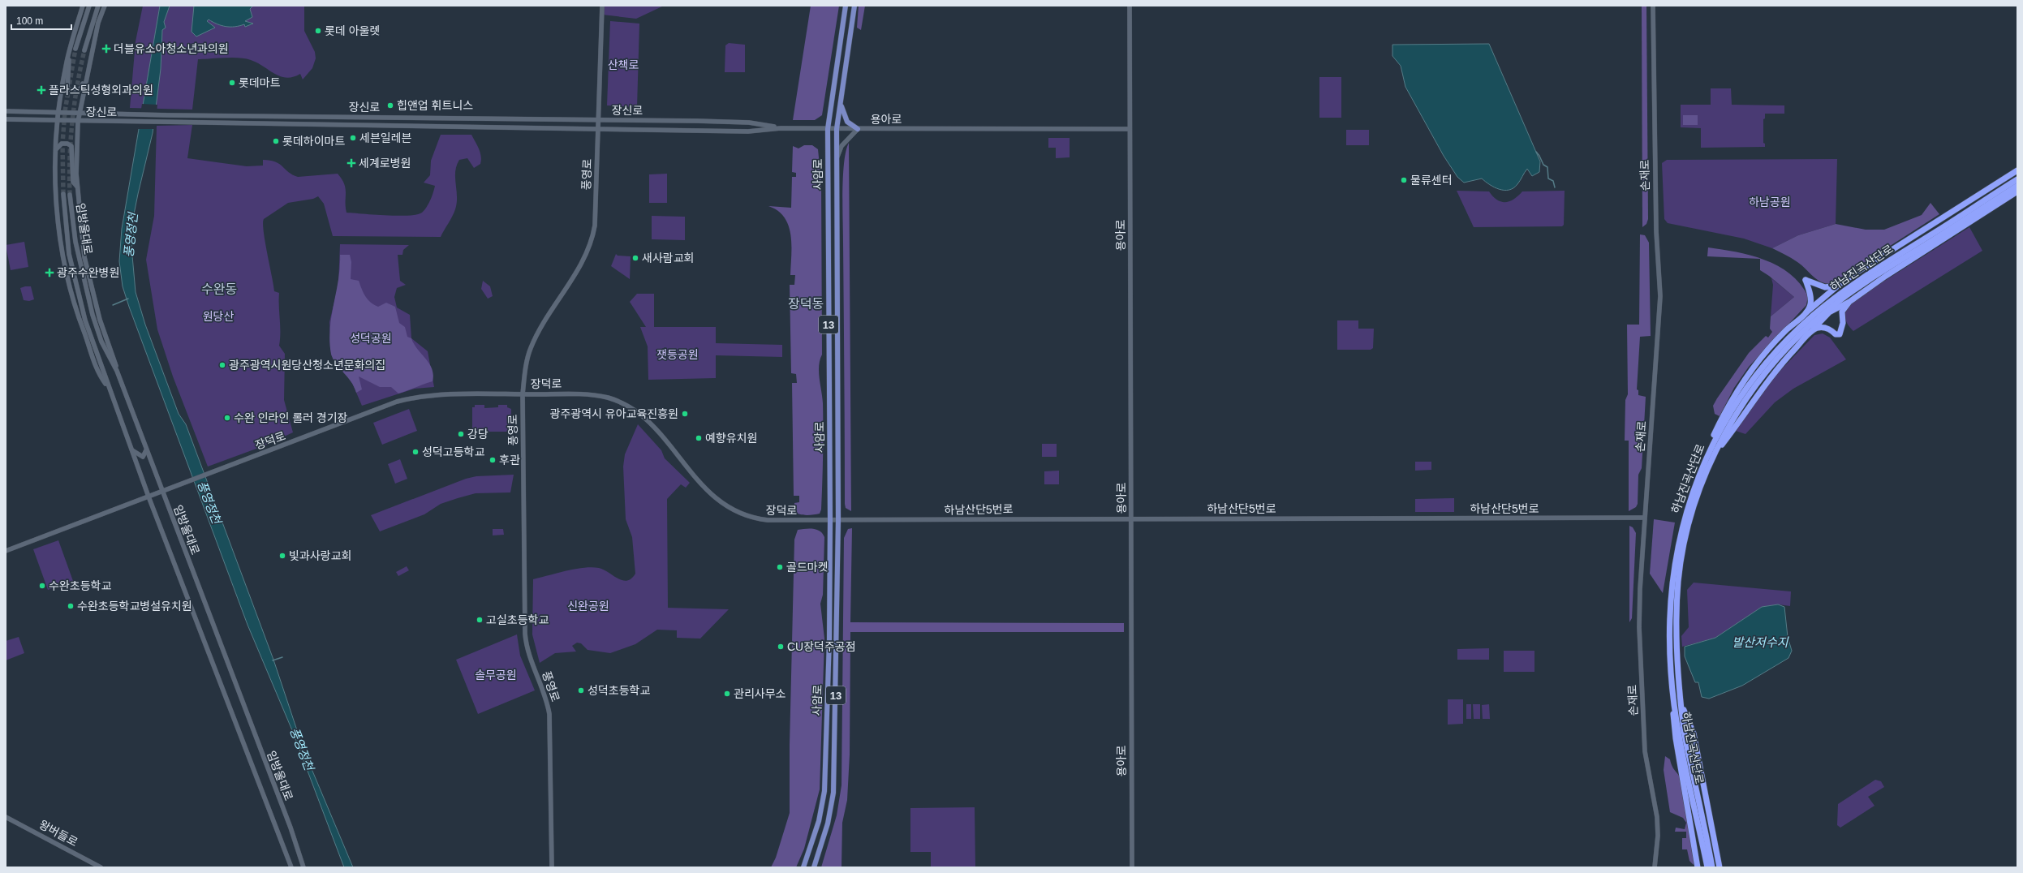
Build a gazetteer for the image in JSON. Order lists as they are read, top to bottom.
{
  "streets": {
    "highway": ["하남진곡산단로"],
    "main road": [
      "장신로",
      "용아로",
      "풍영로",
      "사암로",
      "손재로",
      "임방울대로",
      "13",
      "장덕로",
      "하남산단5번로",
      "왕버들로"
    ]
  },
  "crossings": [
    ["장신로", "용아로"],
    ["장신로", "풍영로"],
    ["장신로", "사암로"],
    ["용아로", "사암로"],
    ["용아로", "하남산단5번로"],
    ["풍영로", "장덕로"],
    ["사암로", "장덕로"],
    ["사암로", "하남산단5번로"],
    ["손재로", "하남산단5번로"],
    ["임방울대로", "장덕로"],
    ["장덕로", "하남산단5번로"]
  ],
  "districts": ["수완동", "장덕동"],
  "water": ["풍영정천", "발산저수지"],
  "parks": [
    "산책로",
    "하남공원",
    "원당산",
    "성덕공원",
    "잿등공원",
    "신완공원",
    "솔무공원"
  ],
  "places": {
    "other": [
      "롯데 아울렛",
      "롯데마트",
      "힙앤업 휘트니스",
      "세븐일레븐",
      "롯데하이마트",
      "물류센터",
      "새사람교회",
      "광주광역시원당산청소년문화의집",
      "광주광역시 유아교육진흥원",
      "수완 인라인 롤러 경기장",
      "강당",
      "예향유치원",
      "성덕고등학교",
      "후관",
      "빛과사랑교회",
      "골드마켓",
      "수완초등학교",
      "수완초등학교병설유치원",
      "고실초등학교",
      "CU장덕주공점",
      "성덕초등학교",
      "관리사무소"
    ],
    "health": [
      "더블유소아청소년과의원",
      "플라스틱성형외과의원",
      "세계로병원",
      "광주수완병원"
    ]
  },
  "scale_bar": "100 m"
}
